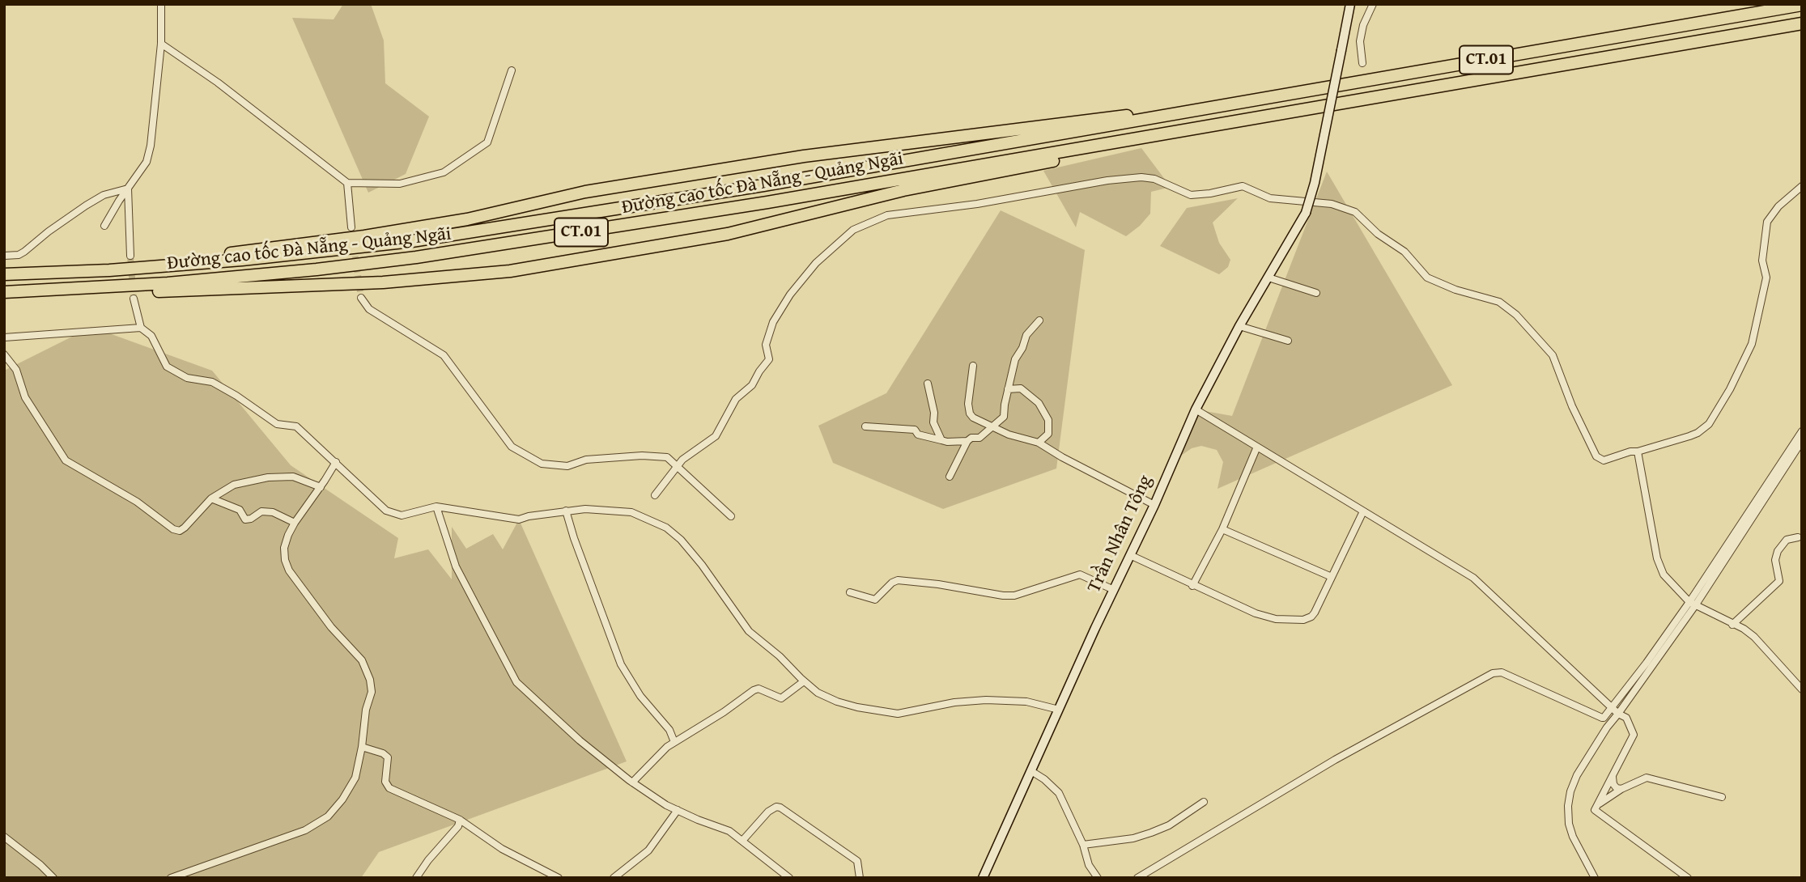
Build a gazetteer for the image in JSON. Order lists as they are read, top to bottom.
{
  "streets": {
    "highway": ["CT.01", "Đường cao tốc Đà Nẵng - Quảng Ngãi"],
    "street": ["Trần Nhân Tông"]
  },
  "crossings": [
    ["CT.01", "Đường cao tốc Đà Nẵng - Quảng Ngãi"]
  ]
}
